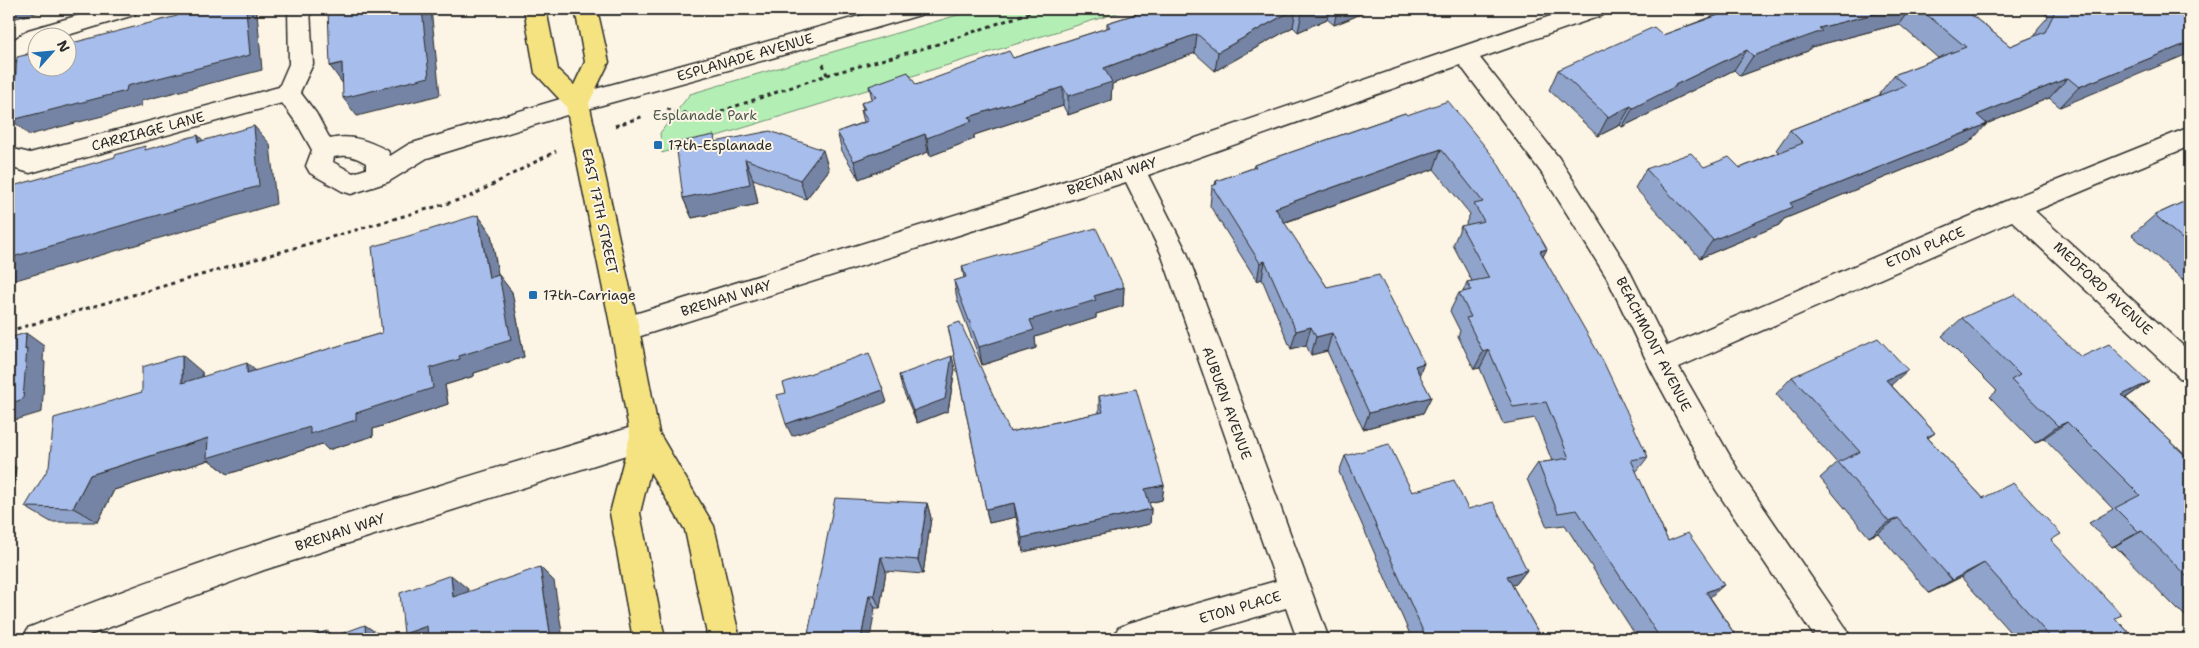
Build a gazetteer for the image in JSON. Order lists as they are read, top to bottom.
{
  "streets": {
    "main road": ["EAST 17TH STREET"],
    "street": [
      "ESPLANADE AVENUE",
      "CARRIAGE LANE",
      "BRENAN WAY",
      "ETON PLACE",
      "MEDFORD AVENUE",
      "BEACHMONT AVENUE",
      "AUBURN AVENUE"
    ]
  },
  "crossings": [
    ["ESPLANADE AVENUE", "EAST 17TH STREET"],
    ["BRENAN WAY", "EAST 17TH STREET"],
    ["BRENAN WAY", "BEACHMONT AVENUE"],
    ["BRENAN WAY", "AUBURN AVENUE"],
    ["ETON PLACE", "MEDFORD AVENUE"],
    ["ETON PLACE", "BEACHMONT AVENUE"],
    ["ETON PLACE", "AUBURN AVENUE"]
  ],
  "parks": ["Esplanade Park"],
  "places": {
    "transit": ["17th-Esplanade", "17th-Carriage"]
  },
  "north": "top right"
}
